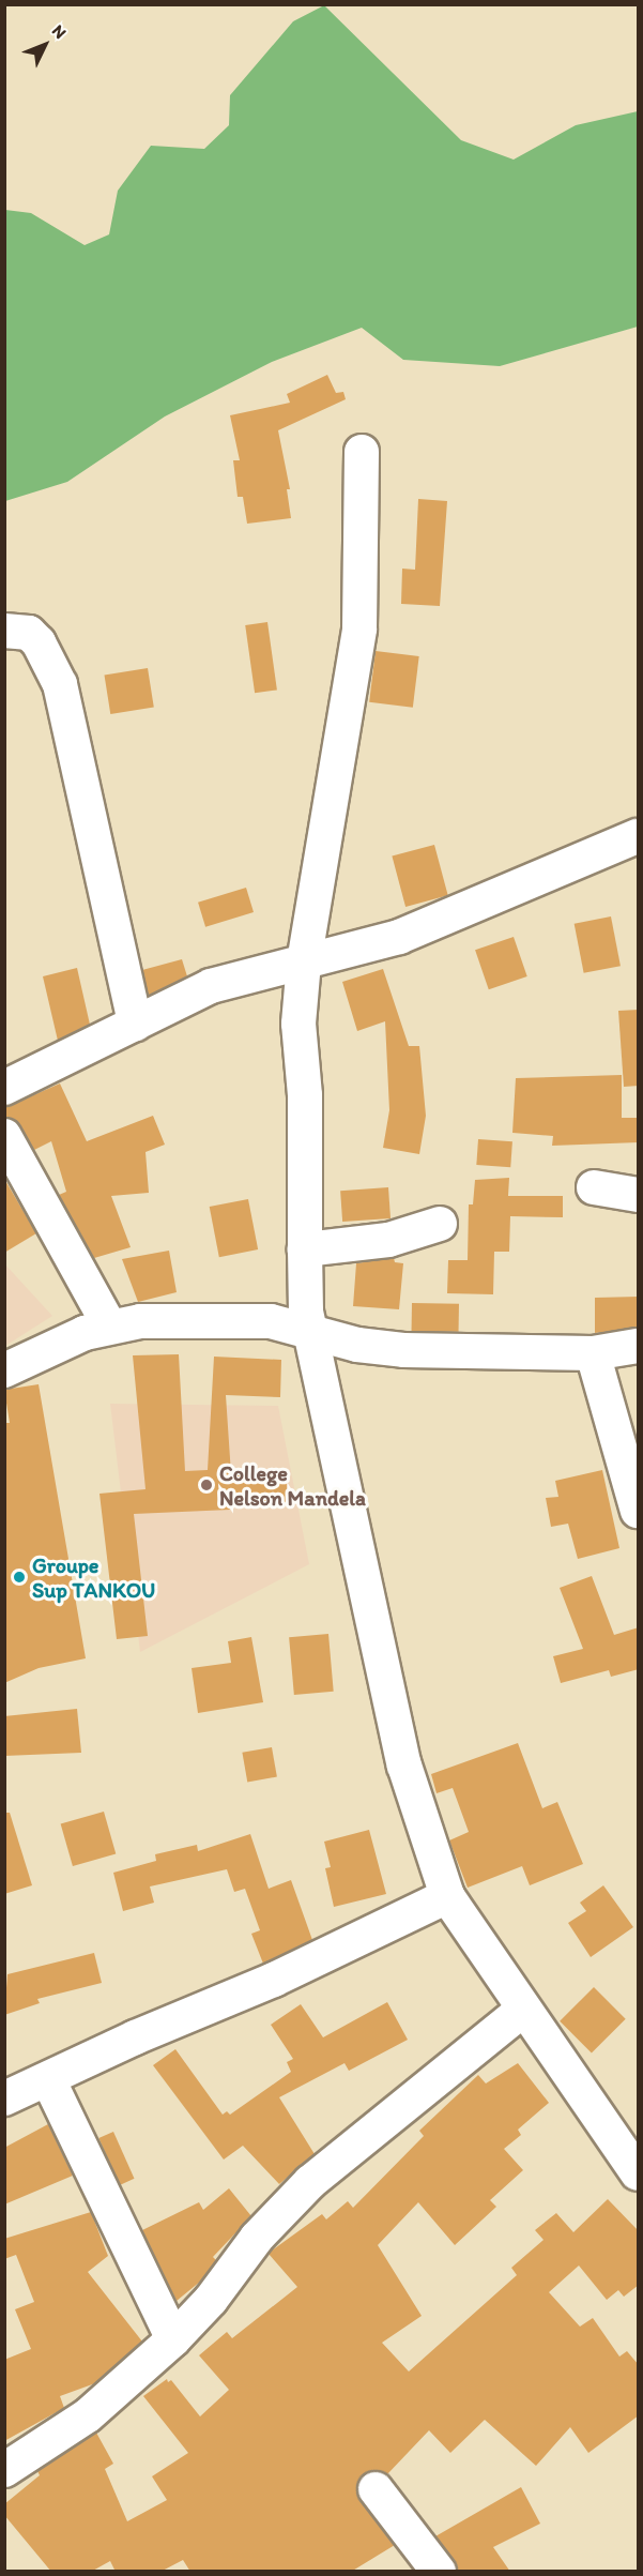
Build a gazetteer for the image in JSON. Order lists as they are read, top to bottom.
{
  "places": ["College Nelson Mandela", "Groupe Sup TANKOU"],
  "north": "top right"
}
